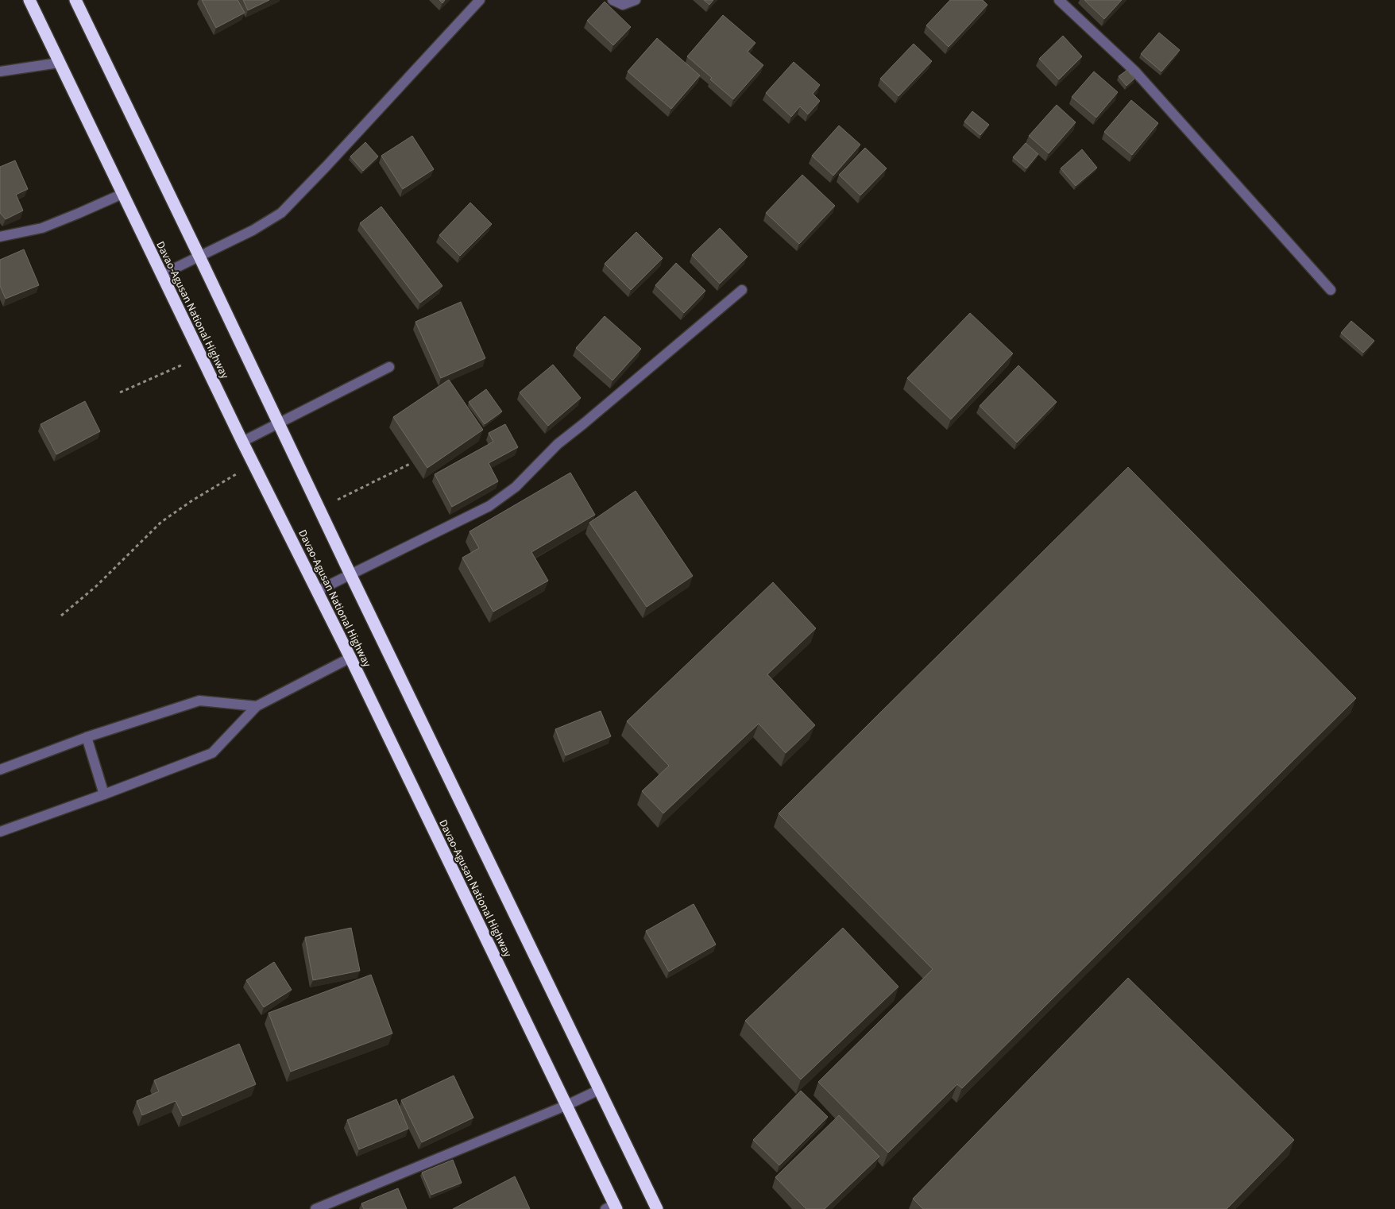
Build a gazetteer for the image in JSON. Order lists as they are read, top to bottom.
{
  "streets": {
    "highway": ["Davao-Agusan National Highway"]
  }
}
